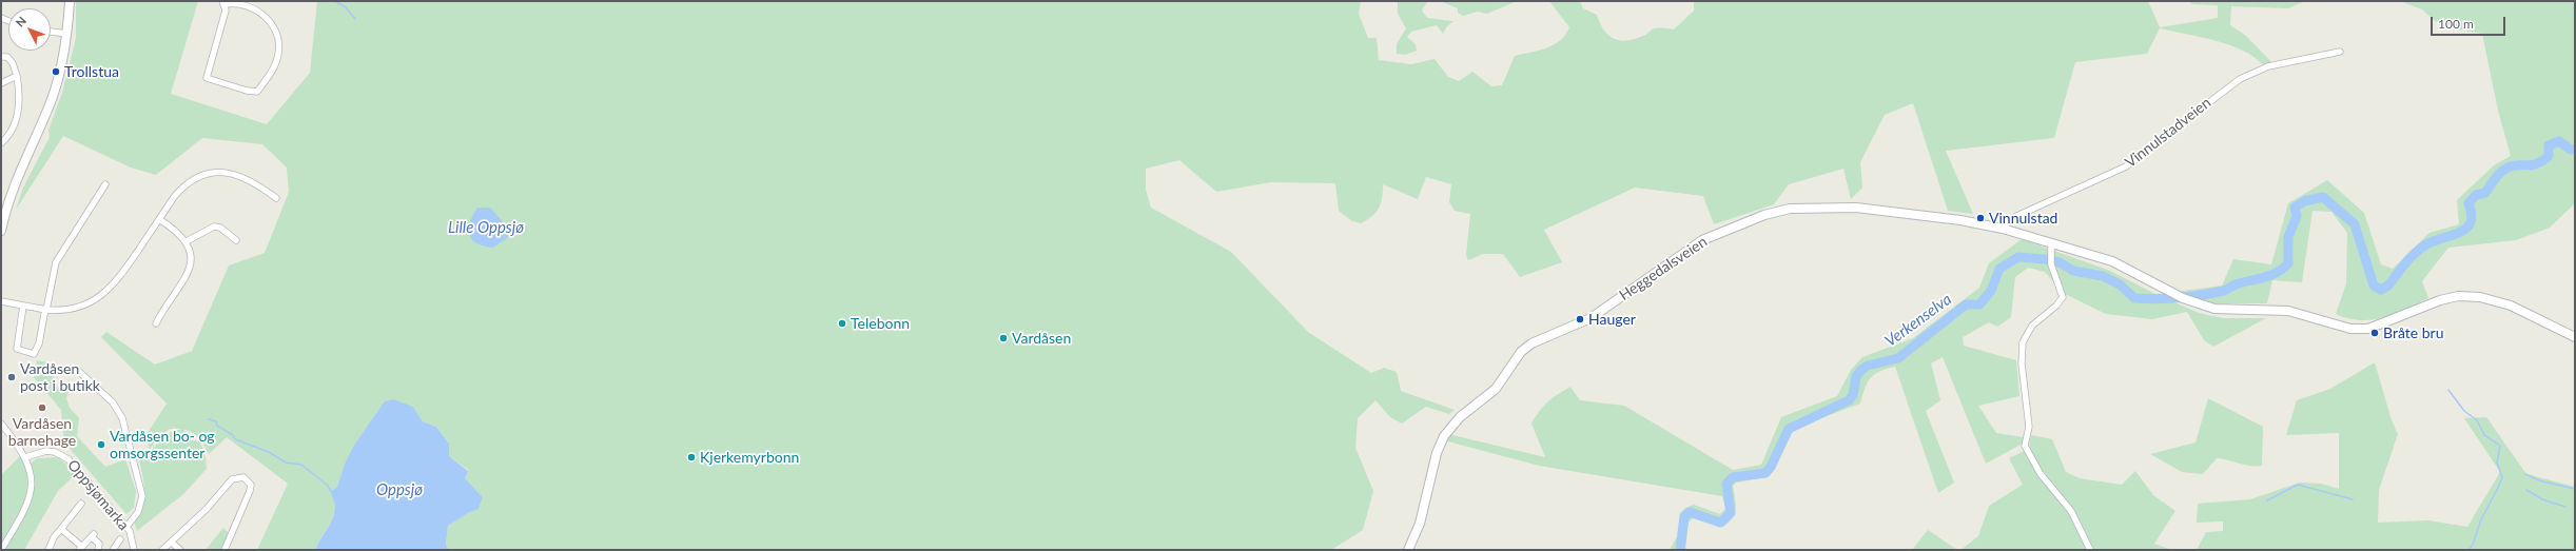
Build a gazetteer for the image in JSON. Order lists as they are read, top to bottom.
{
  "streets": {
    "main road": ["Heggedalsveien"],
    "street": ["Vinnulstadveien", "Oppsjømarka"]
  },
  "crossings": [
    ["Vinnulstadveien", "Heggedalsveien"]
  ],
  "water": ["Lille Oppsjø", "Verkenselva", "Oppsjø"],
  "places": [
    "Trollstua",
    "Vinnulstad",
    "Hauger",
    "Telebonn",
    "Bråte bru",
    "Vardåsen",
    "Vardåsen post i butikk",
    "Vardåsen barnehage",
    "Vardåsen bo- og omsorgssenter",
    "Kjerkemyrbonn"
  ],
  "scale_bar": "100 m",
  "north": "top left"
}
